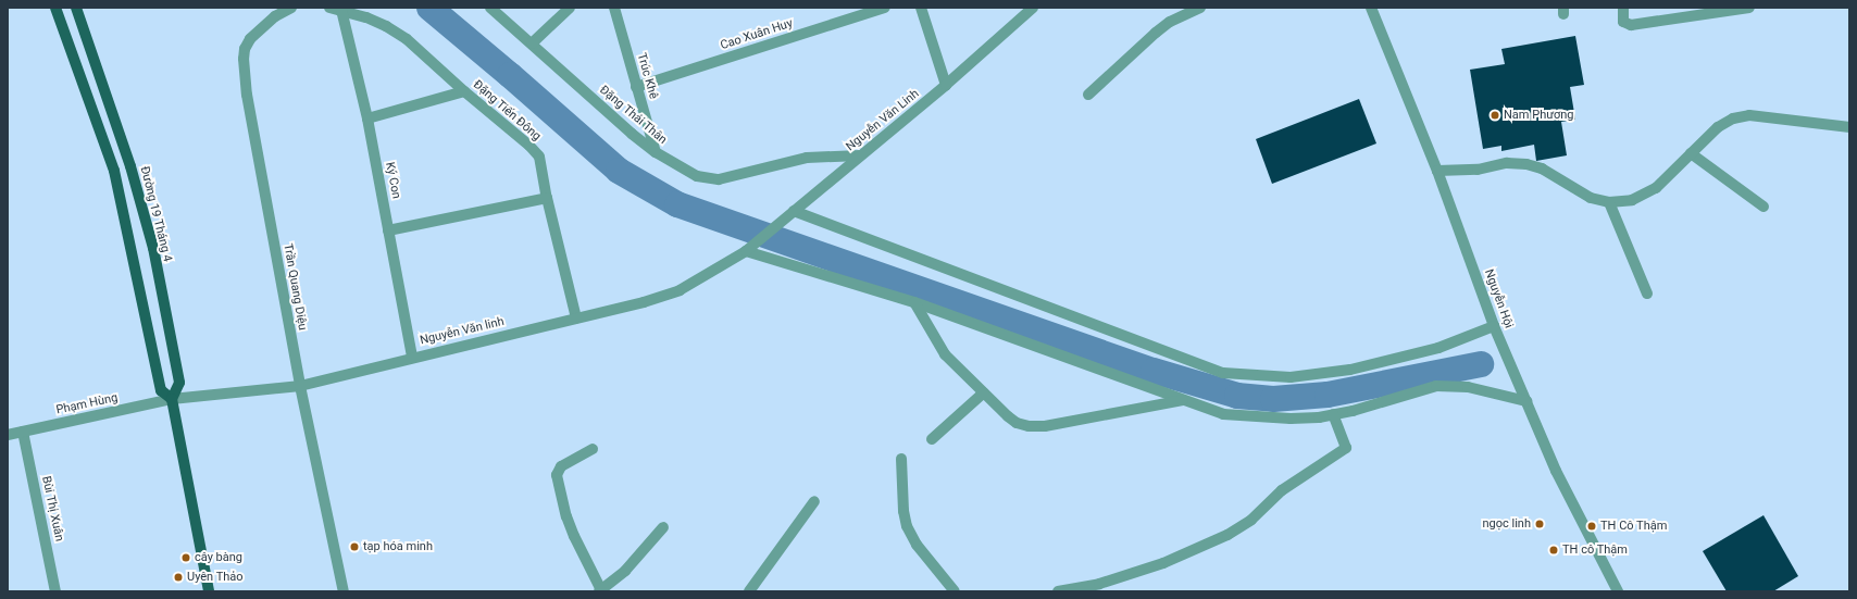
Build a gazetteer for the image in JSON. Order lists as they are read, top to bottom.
{
  "streets": {
    "main road": ["Đường 19 Tháng 4"],
    "street": [
      "Cao Xuân Huy",
      "Trúc Khê",
      "Đặng Tiến Đông",
      "Đặng Thái Thân",
      "Nguyễn Văn Linh",
      "Ký Con",
      "Trần Quang Diệu",
      "Nguyễn Hội",
      "Nguyễn Văn linh",
      "Phạm Hùng",
      "Bùi Thị Xuân"
    ]
  },
  "crossings": [
    ["Cao Xuân Huy", "Trúc Khê"],
    ["Trúc Khê", "Đặng Thái Thân"],
    ["Đặng Tiến Đông", "Ký Con"],
    ["Đặng Tiến Đông", "Nguyễn Văn linh"],
    ["Đặng Thái Thân", "Nguyễn Văn Linh"],
    ["Nguyễn Văn Linh", "Nguyễn Văn linh"],
    ["Ký Con", "Nguyễn Văn linh"],
    ["Đường 19 Tháng 4", "Nguyễn Văn linh"],
    ["Đường 19 Tháng 4", "Phạm Hùng"],
    ["Trần Quang Diệu", "Nguyễn Văn linh"],
    ["Nguyễn Văn linh", "Phạm Hùng"],
    ["Phạm Hùng", "Bùi Thị Xuân"]
  ],
  "places": [
    "Nam Phương",
    "ngọc linh",
    "TH Cô Thậm",
    "tạp hóa minh",
    "TH cô Thậm",
    "cây bàng",
    "Uyên Thảo"
  ]
}
